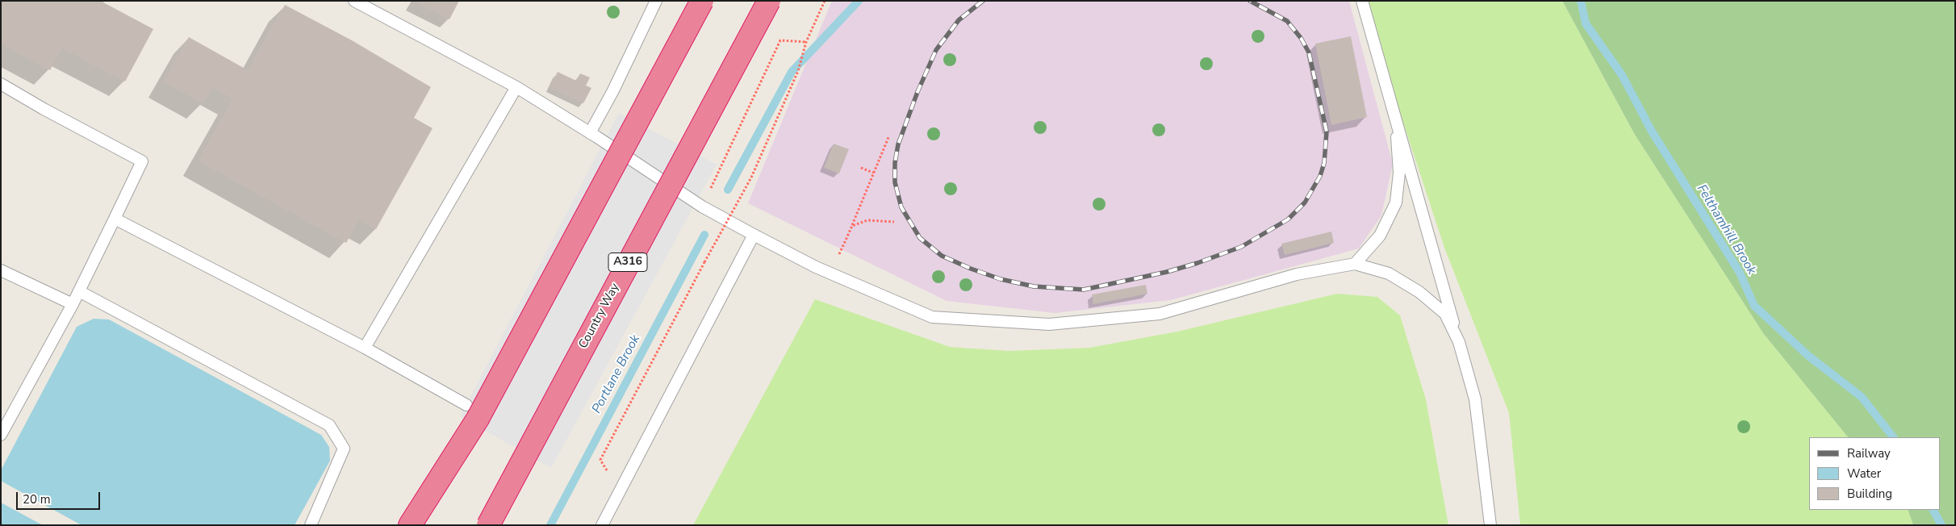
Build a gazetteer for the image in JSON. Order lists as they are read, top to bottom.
{
  "streets": {
    "highway": ["A316", "Country Way"]
  },
  "water": ["Felthamhill Brook", "Portlane Brook"],
  "legend": ["Railway", "Water", "Building"],
  "scale_bar": "20 m"
}
